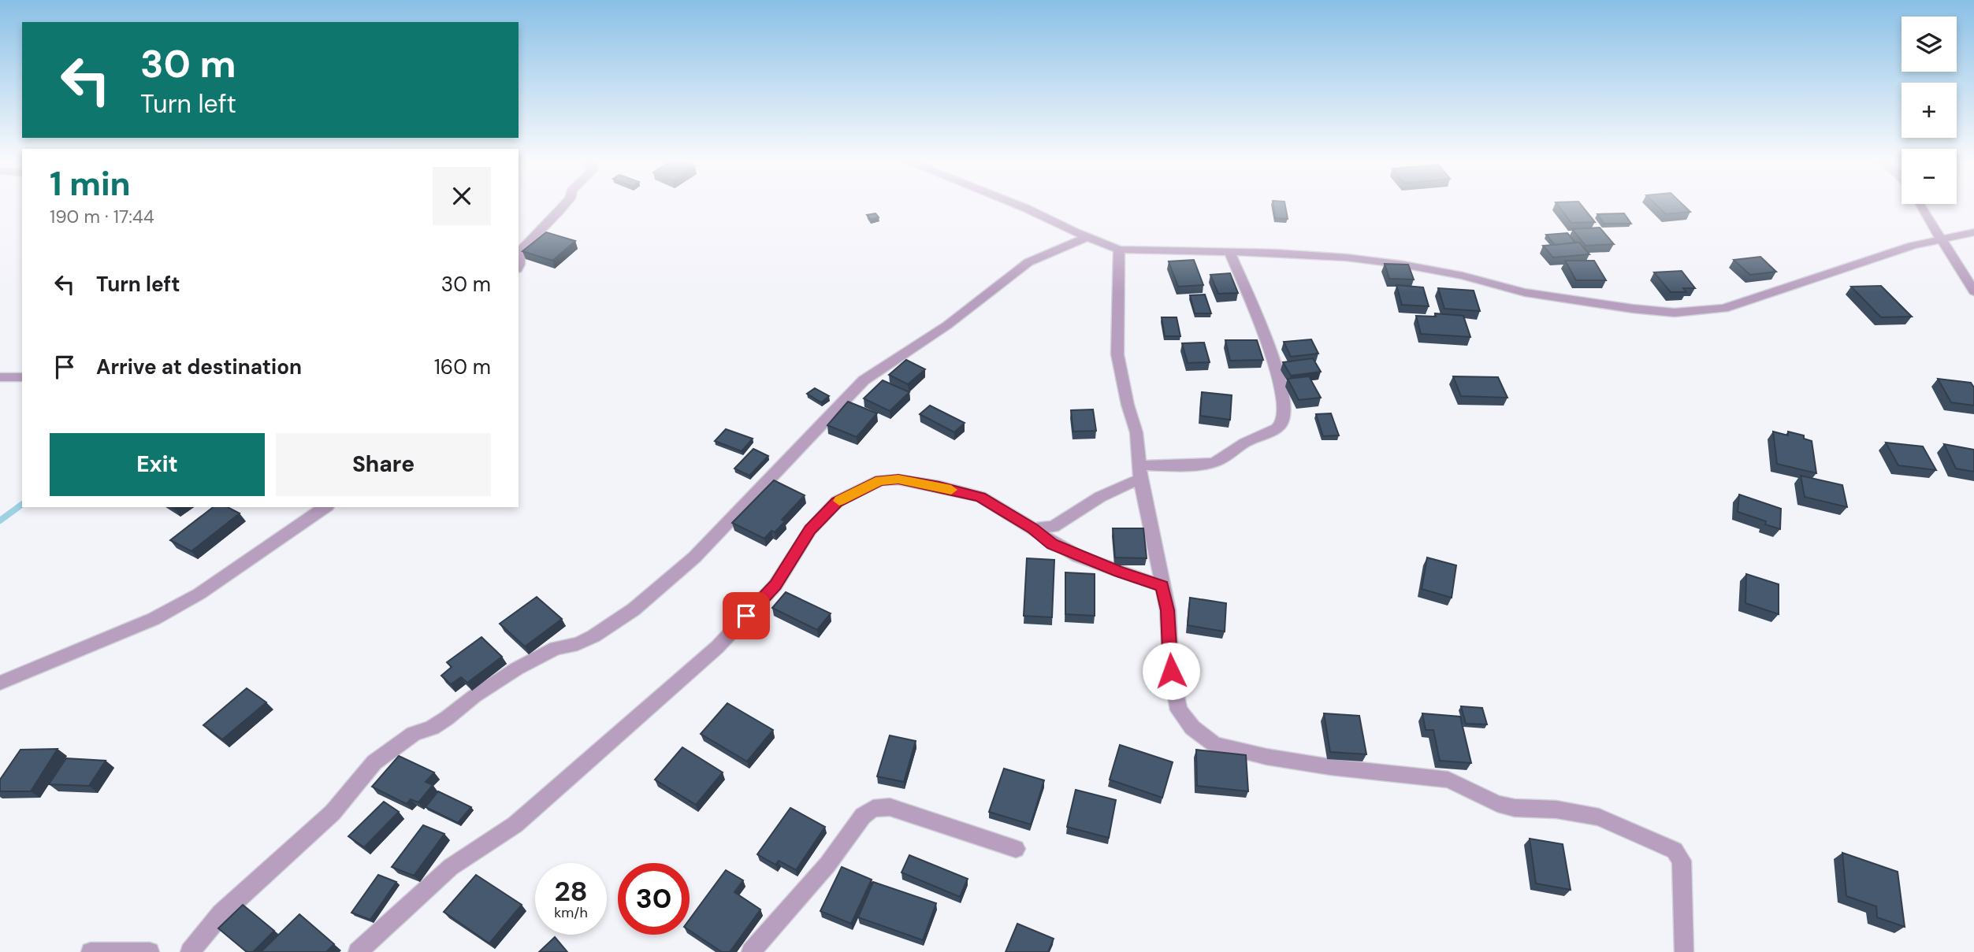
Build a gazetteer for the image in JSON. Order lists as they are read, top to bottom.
{
  "page": {
    "map_buttons": ["+", "−"],
    "turn": ["30 m", "Turn left"],
    "heading": ["1 min", "190 m · 17:44"],
    "list": [
      {
        "name": "Turn left",
        "value": "30 m"
      },
      {
        "name": "Arrive at destination",
        "value": "160 m"
      }
    ],
    "buttons": ["Exit", "Share"],
    "speed": "28 km/h",
    "limit": "30"
  }
}
